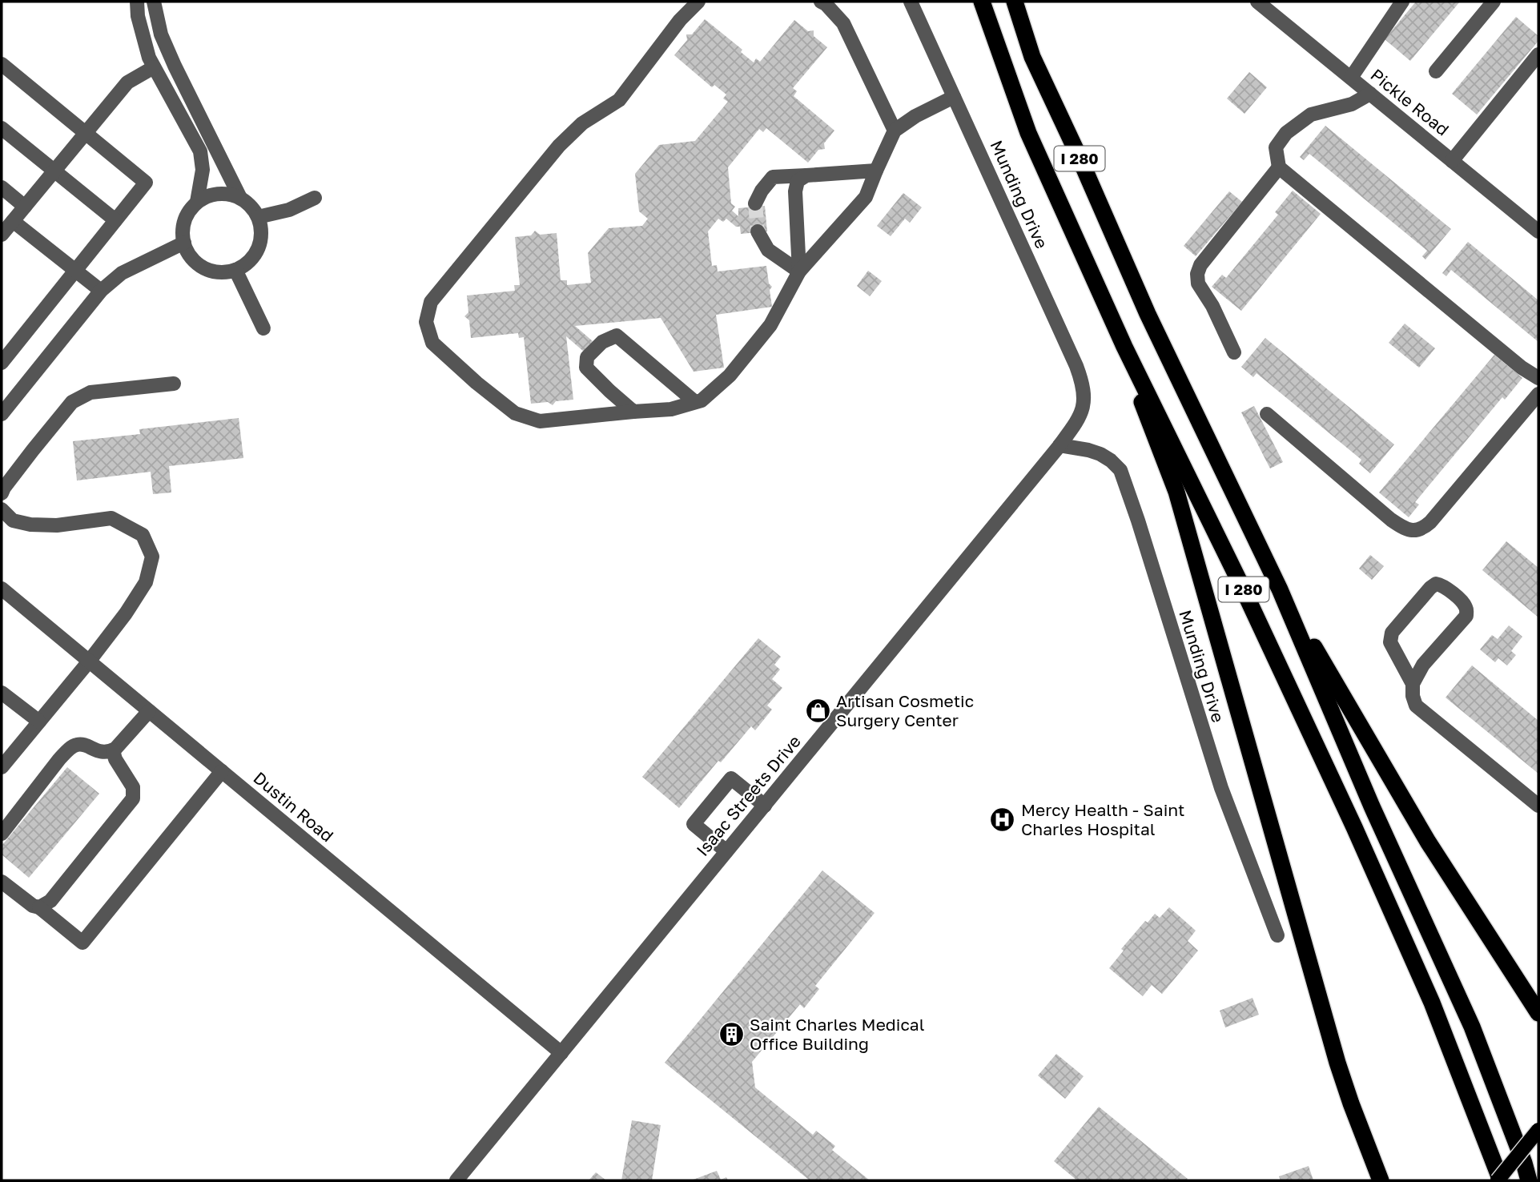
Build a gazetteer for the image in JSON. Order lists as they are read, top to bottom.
{
  "streets": {
    "highway": ["I 280"],
    "street": [
      "Pickle Road",
      "Munding Drive",
      "Isaac Streets Drive",
      "Dustin Road"
    ]
  },
  "crossings": [
    ["Munding Drive", "Isaac Streets Drive"],
    ["Isaac Streets Drive", "Dustin Road"]
  ],
  "places": {
    "shop": ["Artisan Cosmetic Surgery Center"],
    "hospital": ["Mercy Health - Saint Charles Hospital"],
    "building": ["Saint Charles Medical Office Building"]
  }
}
